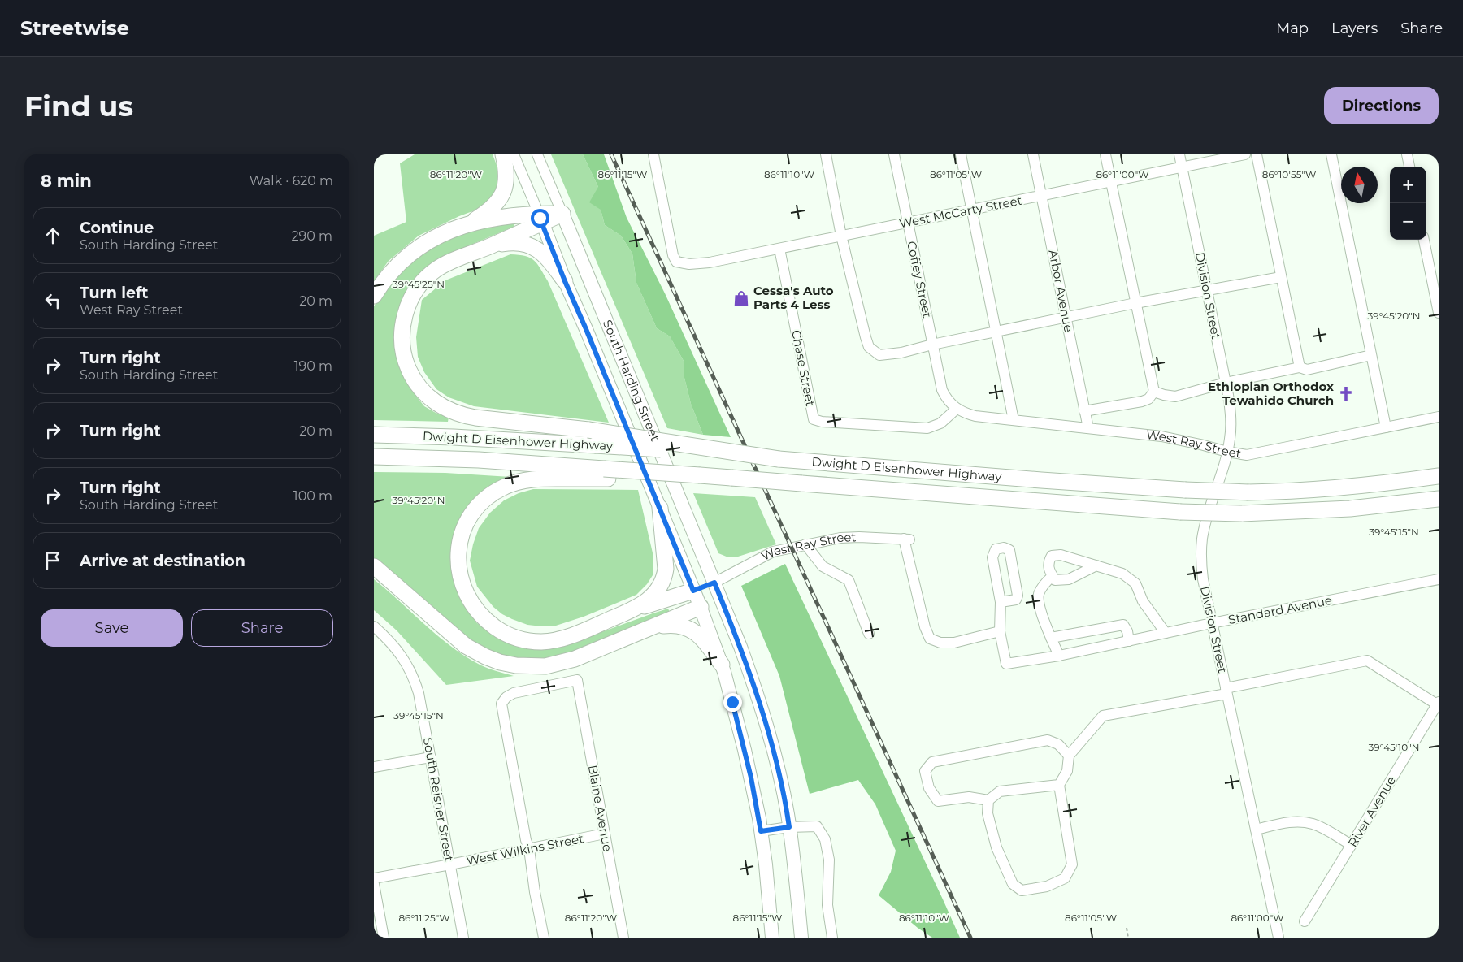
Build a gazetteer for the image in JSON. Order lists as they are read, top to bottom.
{
  "streets": {
    "highway": ["Dwight D Eisenhower Highway"],
    "main road": ["South Harding Street", "West Ray Street"],
    "street": [
      "West McCarty Street",
      "Coffey Street",
      "Arbor Avenue",
      "Division Street",
      "Chase Street",
      "Standard Avenue",
      "South Reisner Street",
      "Blaine Avenue",
      "River Avenue",
      "West Wilkins Street"
    ]
  },
  "crossings": [
    ["West McCarty Street", "Coffey Street"],
    ["West McCarty Street", "Arbor Avenue"],
    ["West McCarty Street", "Division Street"],
    ["West McCarty Street", "Chase Street"],
    ["Coffey Street", "Chase Street"],
    ["Coffey Street", "West Ray Street"],
    ["Arbor Avenue", "West Ray Street"],
    ["Division Street", "West Ray Street"],
    ["Division Street", "Standard Avenue"],
    ["Chase Street", "West Ray Street"],
    ["South Harding Street", "West Ray Street"],
    ["West Ray Street", "Standard Avenue"],
    ["South Reisner Street", "West Wilkins Street"],
    ["Blaine Avenue", "West Wilkins Street"]
  ],
  "places": {
    "shop": ["Cessa's Auto Parts 4 Less"],
    "church": ["Ethiopian Orthodox Tewahido Church"]
  },
  "north": "top",
  "page": {
    "header": "Streetwise",
    "nav": ["Map", "Layers", "Share"],
    "buttons": [
      "Directions",
      ["Save", "Share"]
    ],
    "title": "Find us",
    "heading": ["8 min", "Walk · 620 m"],
    "map_buttons": ["+", "−"],
    "list": [
      ["Continue", "South Harding Street", "290 m"],
      ["Turn left", "West Ray Street", "20 m"],
      ["Turn right", "South Harding Street", "190 m"],
      ["Turn right", "20 m"],
      ["Turn right", "South Harding Street", "100 m"],
      "Arrive at destination"
    ]
  },
  "coordinates": [
    "86°11'20\"W",
    "86°11'15\"W",
    "86°11'10\"W",
    "86°11'05\"W",
    "86°11'00\"W",
    "86°10'55\"W",
    "39°45'25\"N",
    "39°45'20\"N",
    "39°45'15\"N",
    "39°45'10\"N",
    "86°11'25\"W"
  ]
}
